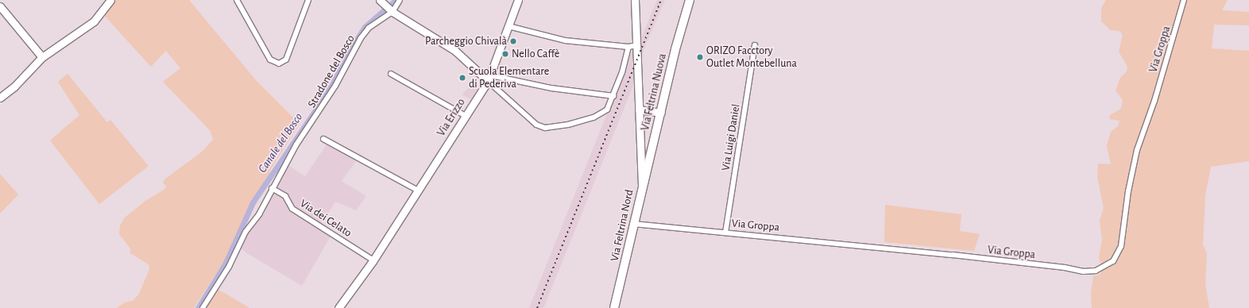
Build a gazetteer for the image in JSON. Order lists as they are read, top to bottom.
{
  "streets": {
    "main road": ["Via Feltrina Nuova", "Via Erizzo", "Via Feltrina Nord"],
    "street": [
      "Via Groppa",
      "Stradone del Bosco",
      "Via Luigi Daniel",
      "Via dei Celato"
    ]
  },
  "crossings": [
    ["Via Groppa", "Via Luigi Daniel"],
    ["Via Groppa", "Via Feltrina Nord"],
    ["Stradone del Bosco", "Via dei Celato"],
    ["Via Feltrina Nuova", "Via Feltrina Nord"],
    ["Via Erizzo", "Via dei Celato"]
  ],
  "water": ["Canale del Bosco"],
  "places": [
    "Parcheggio Chivalà",
    "Nello Caffè",
    "ORIZO Facctory Outlet Montebelluna",
    "Scuola Elementare di Pederiva"
  ]
}
